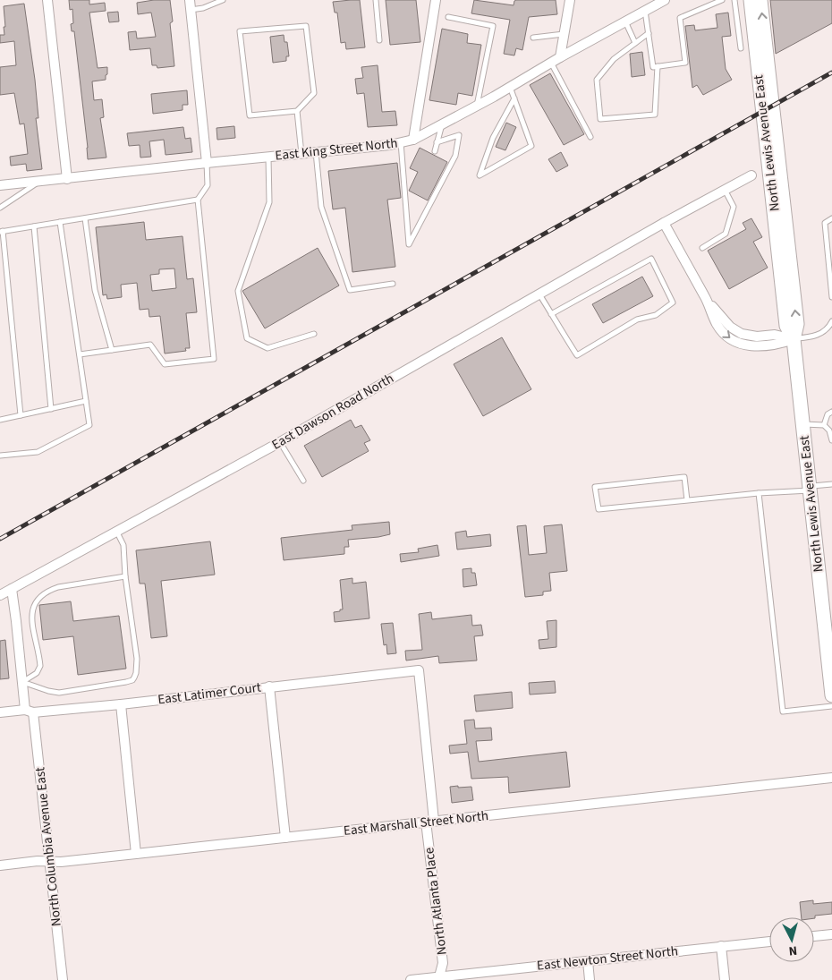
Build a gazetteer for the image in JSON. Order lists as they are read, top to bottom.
{
  "streets": {
    "main road": ["North Lewis Avenue East"],
    "street": [
      "East King Street North",
      "East Dawson Road North",
      "East Latimer Court",
      "East Marshall Street North",
      "North Columbia Avenue East",
      "North Atlanta Place",
      "East Newton Street North"
    ]
  },
  "crossings": [
    ["East Dawson Road North", "North Columbia Avenue East"],
    ["East Latimer Court", "North Columbia Avenue East"],
    ["East Latimer Court", "North Atlanta Place"],
    ["East Marshall Street North", "North Columbia Avenue East"],
    ["East Marshall Street North", "North Atlanta Place"],
    ["North Atlanta Place", "East Newton Street North"]
  ],
  "north": "bottom"
}
